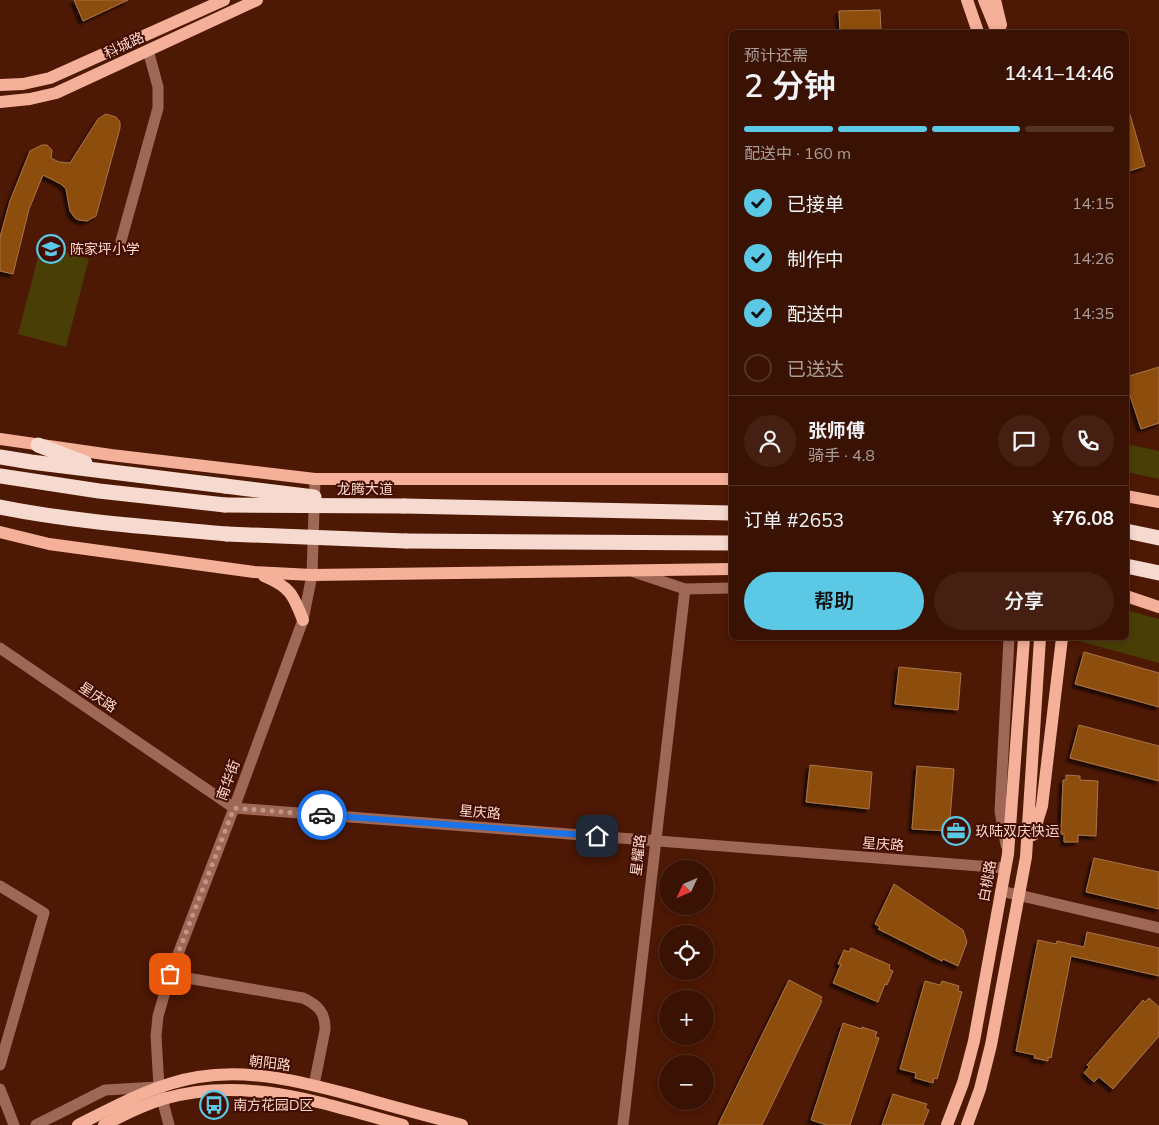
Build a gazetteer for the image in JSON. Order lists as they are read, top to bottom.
{
  "streets": {
    "highway": ["龙腾大道"],
    "main road": ["科城路", "白桃路", "朝阳路"],
    "street": ["星庆路", "南华街", "星耀路"]
  },
  "crossings": [
    ["星庆路", "南华街"],
    ["星庆路", "星耀路"],
    ["星庆路", "白桃路"],
    ["南华街", "朝阳路"]
  ],
  "places": {
    "school or university": ["陈家坪小学"],
    "office": ["玖陆双庆快运"],
    "bus stop": ["南方花园D区"]
  },
  "north": "bottom left",
  "page": {
    "heading": ["2 分钟", "预计还需", "14:41–14:46"],
    "panel": [
      "张师傅",
      "骑手 · 4.8",
      "订单 #2653",
      "¥76.08"
    ],
    "bar": "配送中 · 160 m",
    "list": [
      ["已接单", "14:15"],
      ["制作中", "14:26"],
      ["配送中", "14:35"],
      "已送达"
    ],
    "buttons": ["帮助", "分享"],
    "map_buttons": ["+", "−"]
  }
}
